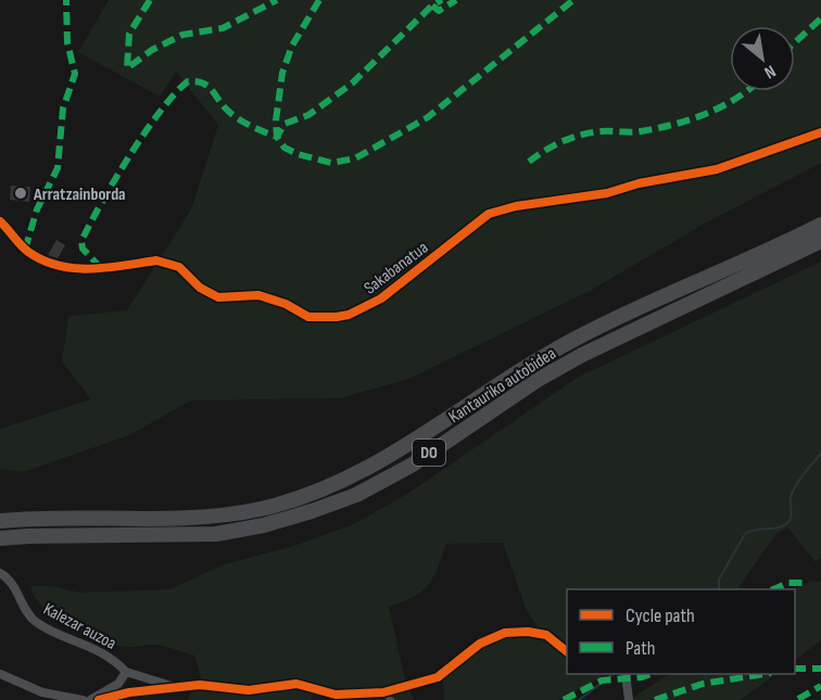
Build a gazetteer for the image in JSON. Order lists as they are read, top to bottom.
{
  "streets": {
    "highway": ["Kantauriko autobidea", "DO"],
    "street": ["Sakabanatua", "Kalezar auzoa"]
  },
  "places": ["Arratzainborda"],
  "legend": ["Cycle path", "Path"],
  "north": "bottom right"
}
